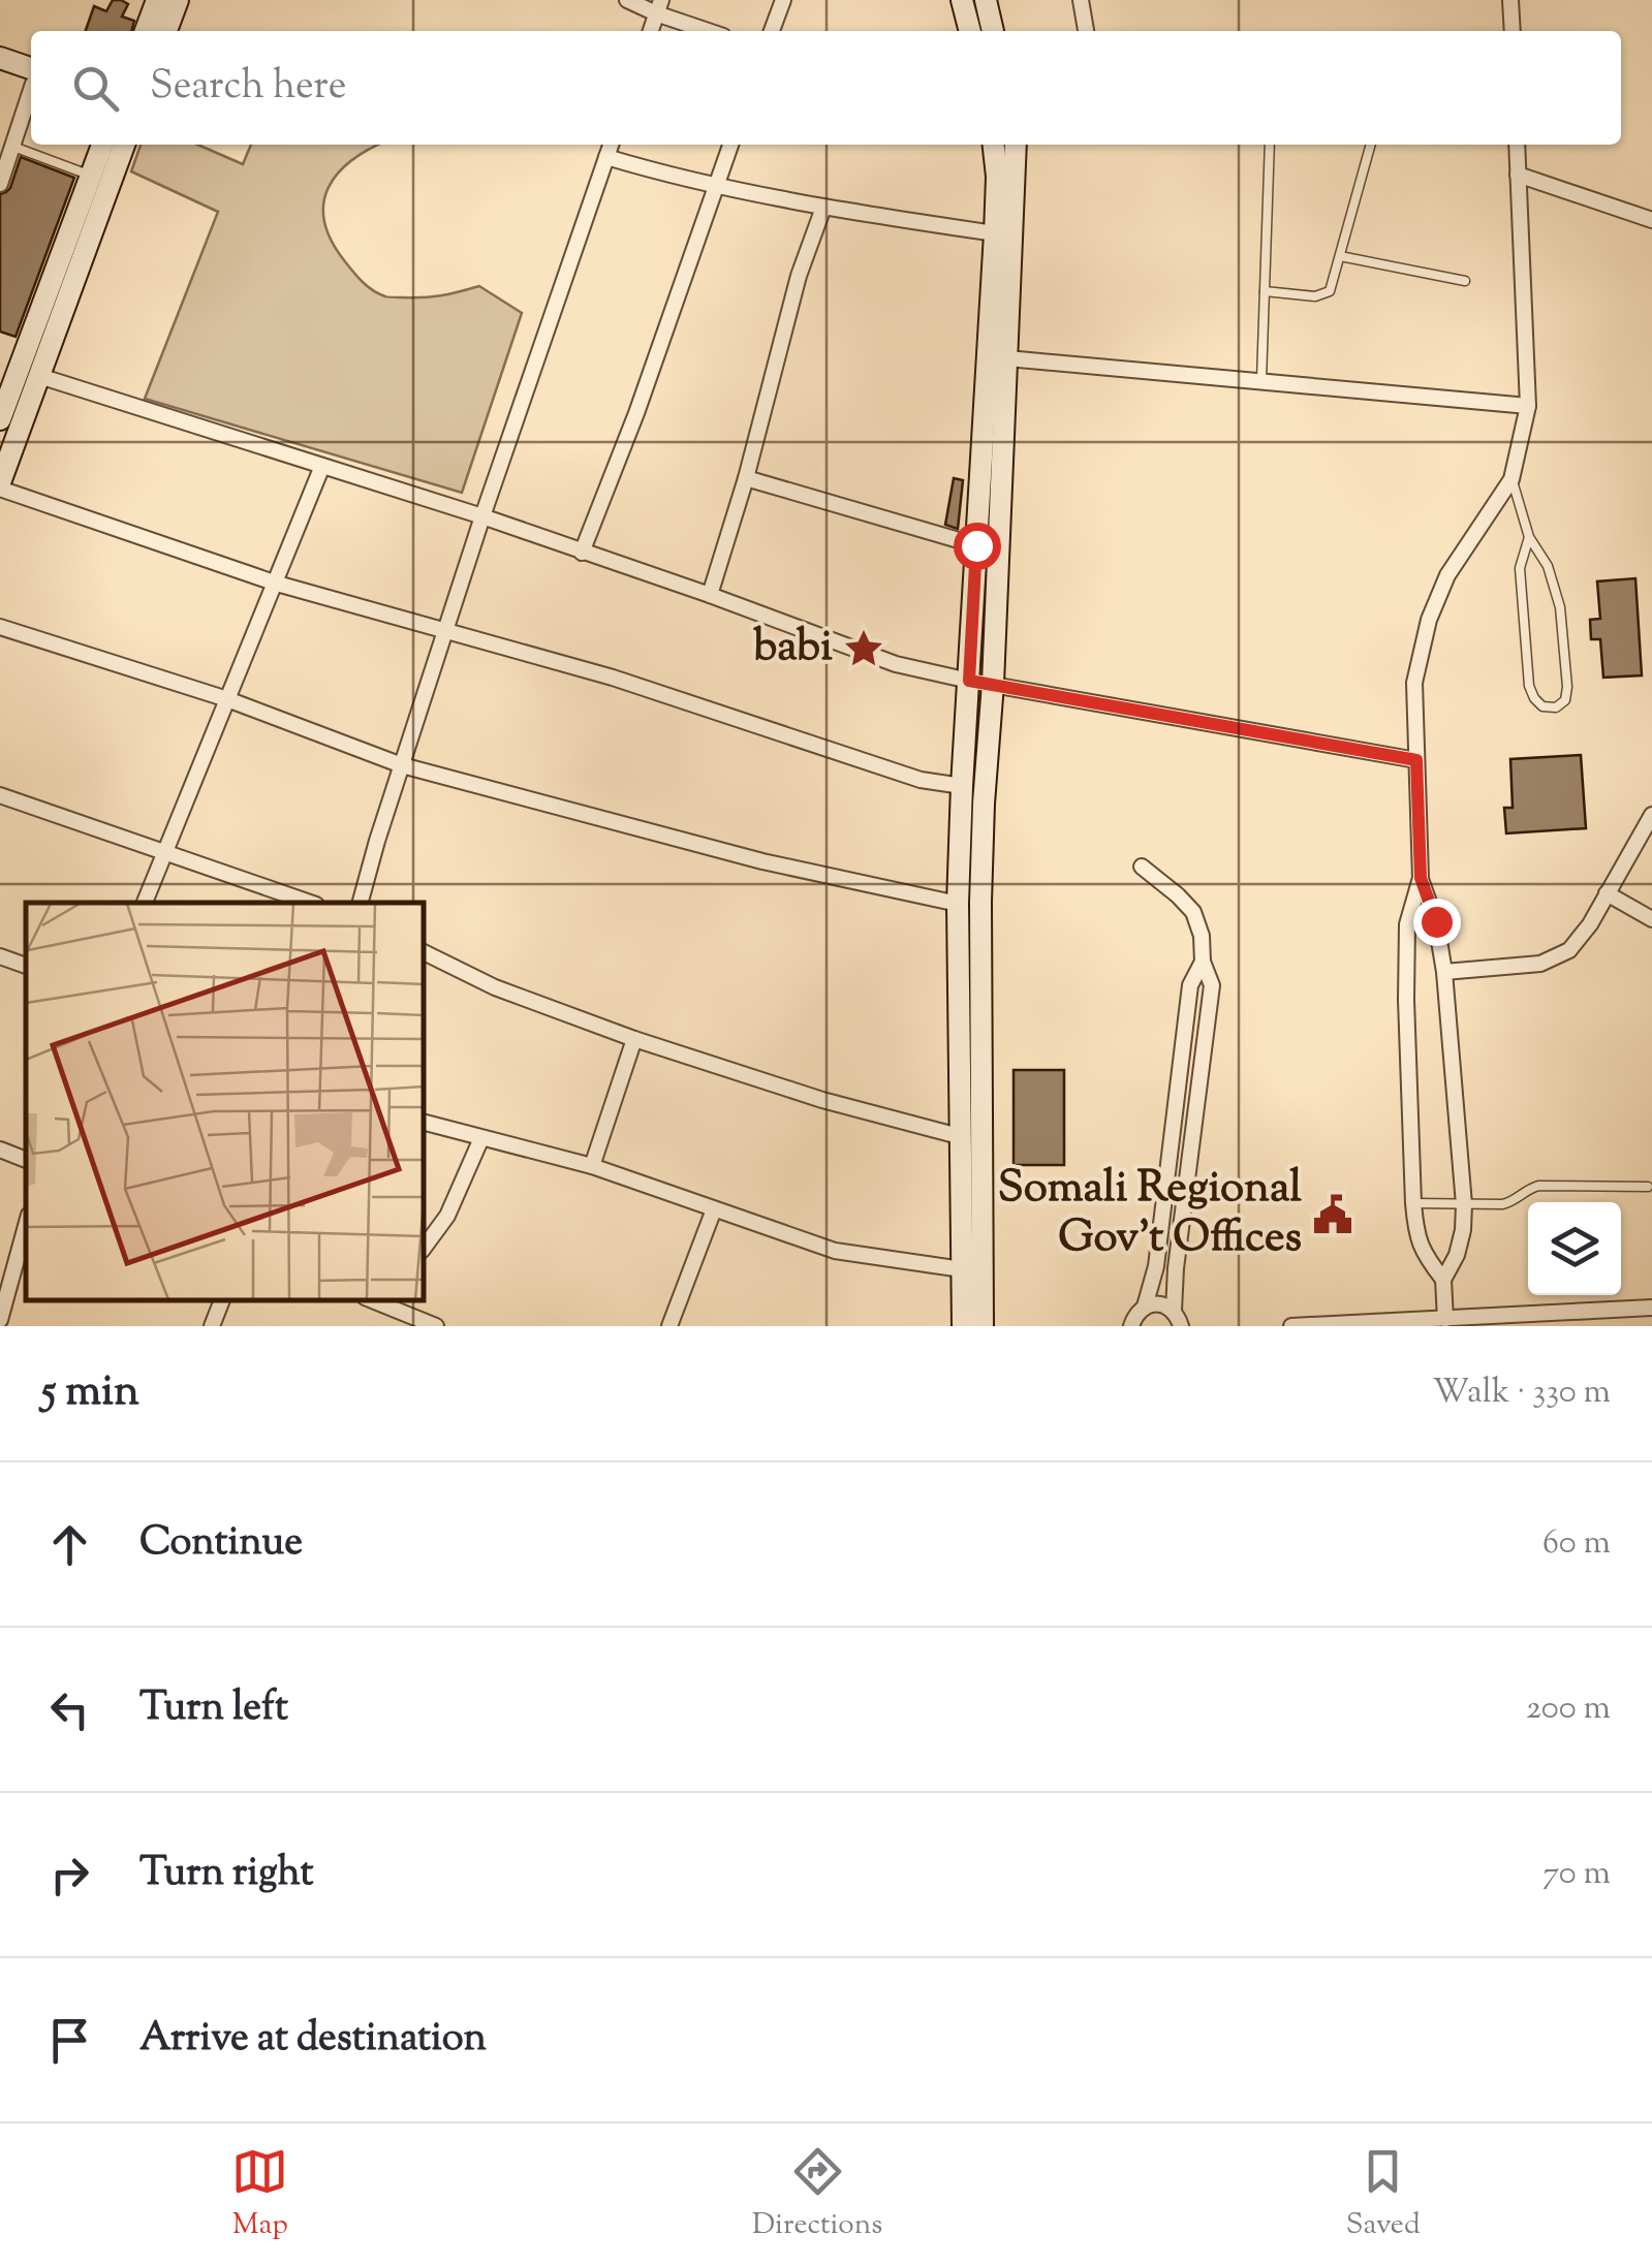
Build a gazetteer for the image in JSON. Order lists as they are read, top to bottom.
{
  "places": {
    "place": ["babi"],
    "public building": ["Somali Regional Gov't Offices"]
  },
  "page": {
    "search": "Search here",
    "heading": ["5 min", "Walk · 330 m"],
    "list": [
      ["Continue", "60 m"],
      ["Turn left", "200 m"],
      ["Turn right", "70 m"],
      "Arrive at destination"
    ],
    "nav": ["Map", "Directions", "Saved"]
  }
}
